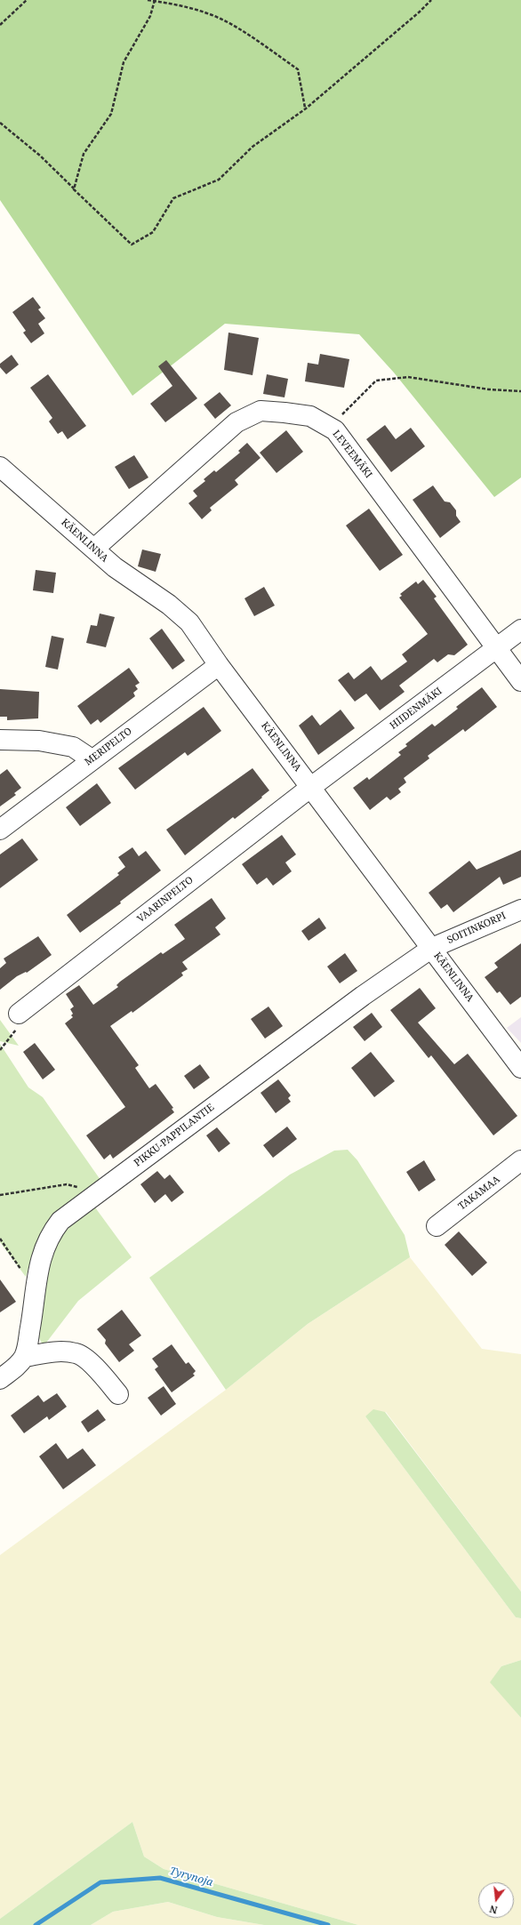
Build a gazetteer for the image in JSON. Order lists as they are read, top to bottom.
{
  "streets": {
    "street": [
      "LEVEEMÄKI",
      "KÄENLINNA",
      "HIIDENMÄKI",
      "MERIPELTO",
      "VAARINPELTO",
      "SOITINKORPI",
      "PIKKU-PAPPILANTIE",
      "TAKAMAA"
    ]
  },
  "crossings": [
    ["LEVEEMÄKI", "KÄENLINNA"],
    ["LEVEEMÄKI", "HIIDENMÄKI"],
    ["KÄENLINNA", "HIIDENMÄKI"],
    ["KÄENLINNA", "MERIPELTO"],
    ["KÄENLINNA", "VAARINPELTO"],
    ["KÄENLINNA", "SOITINKORPI"],
    ["KÄENLINNA", "PIKKU-PAPPILANTIE"],
    ["HIIDENMÄKI", "VAARINPELTO"],
    ["SOITINKORPI", "PIKKU-PAPPILANTIE"]
  ],
  "water": ["Tyrynoja"],
  "north": "bottom"
}
